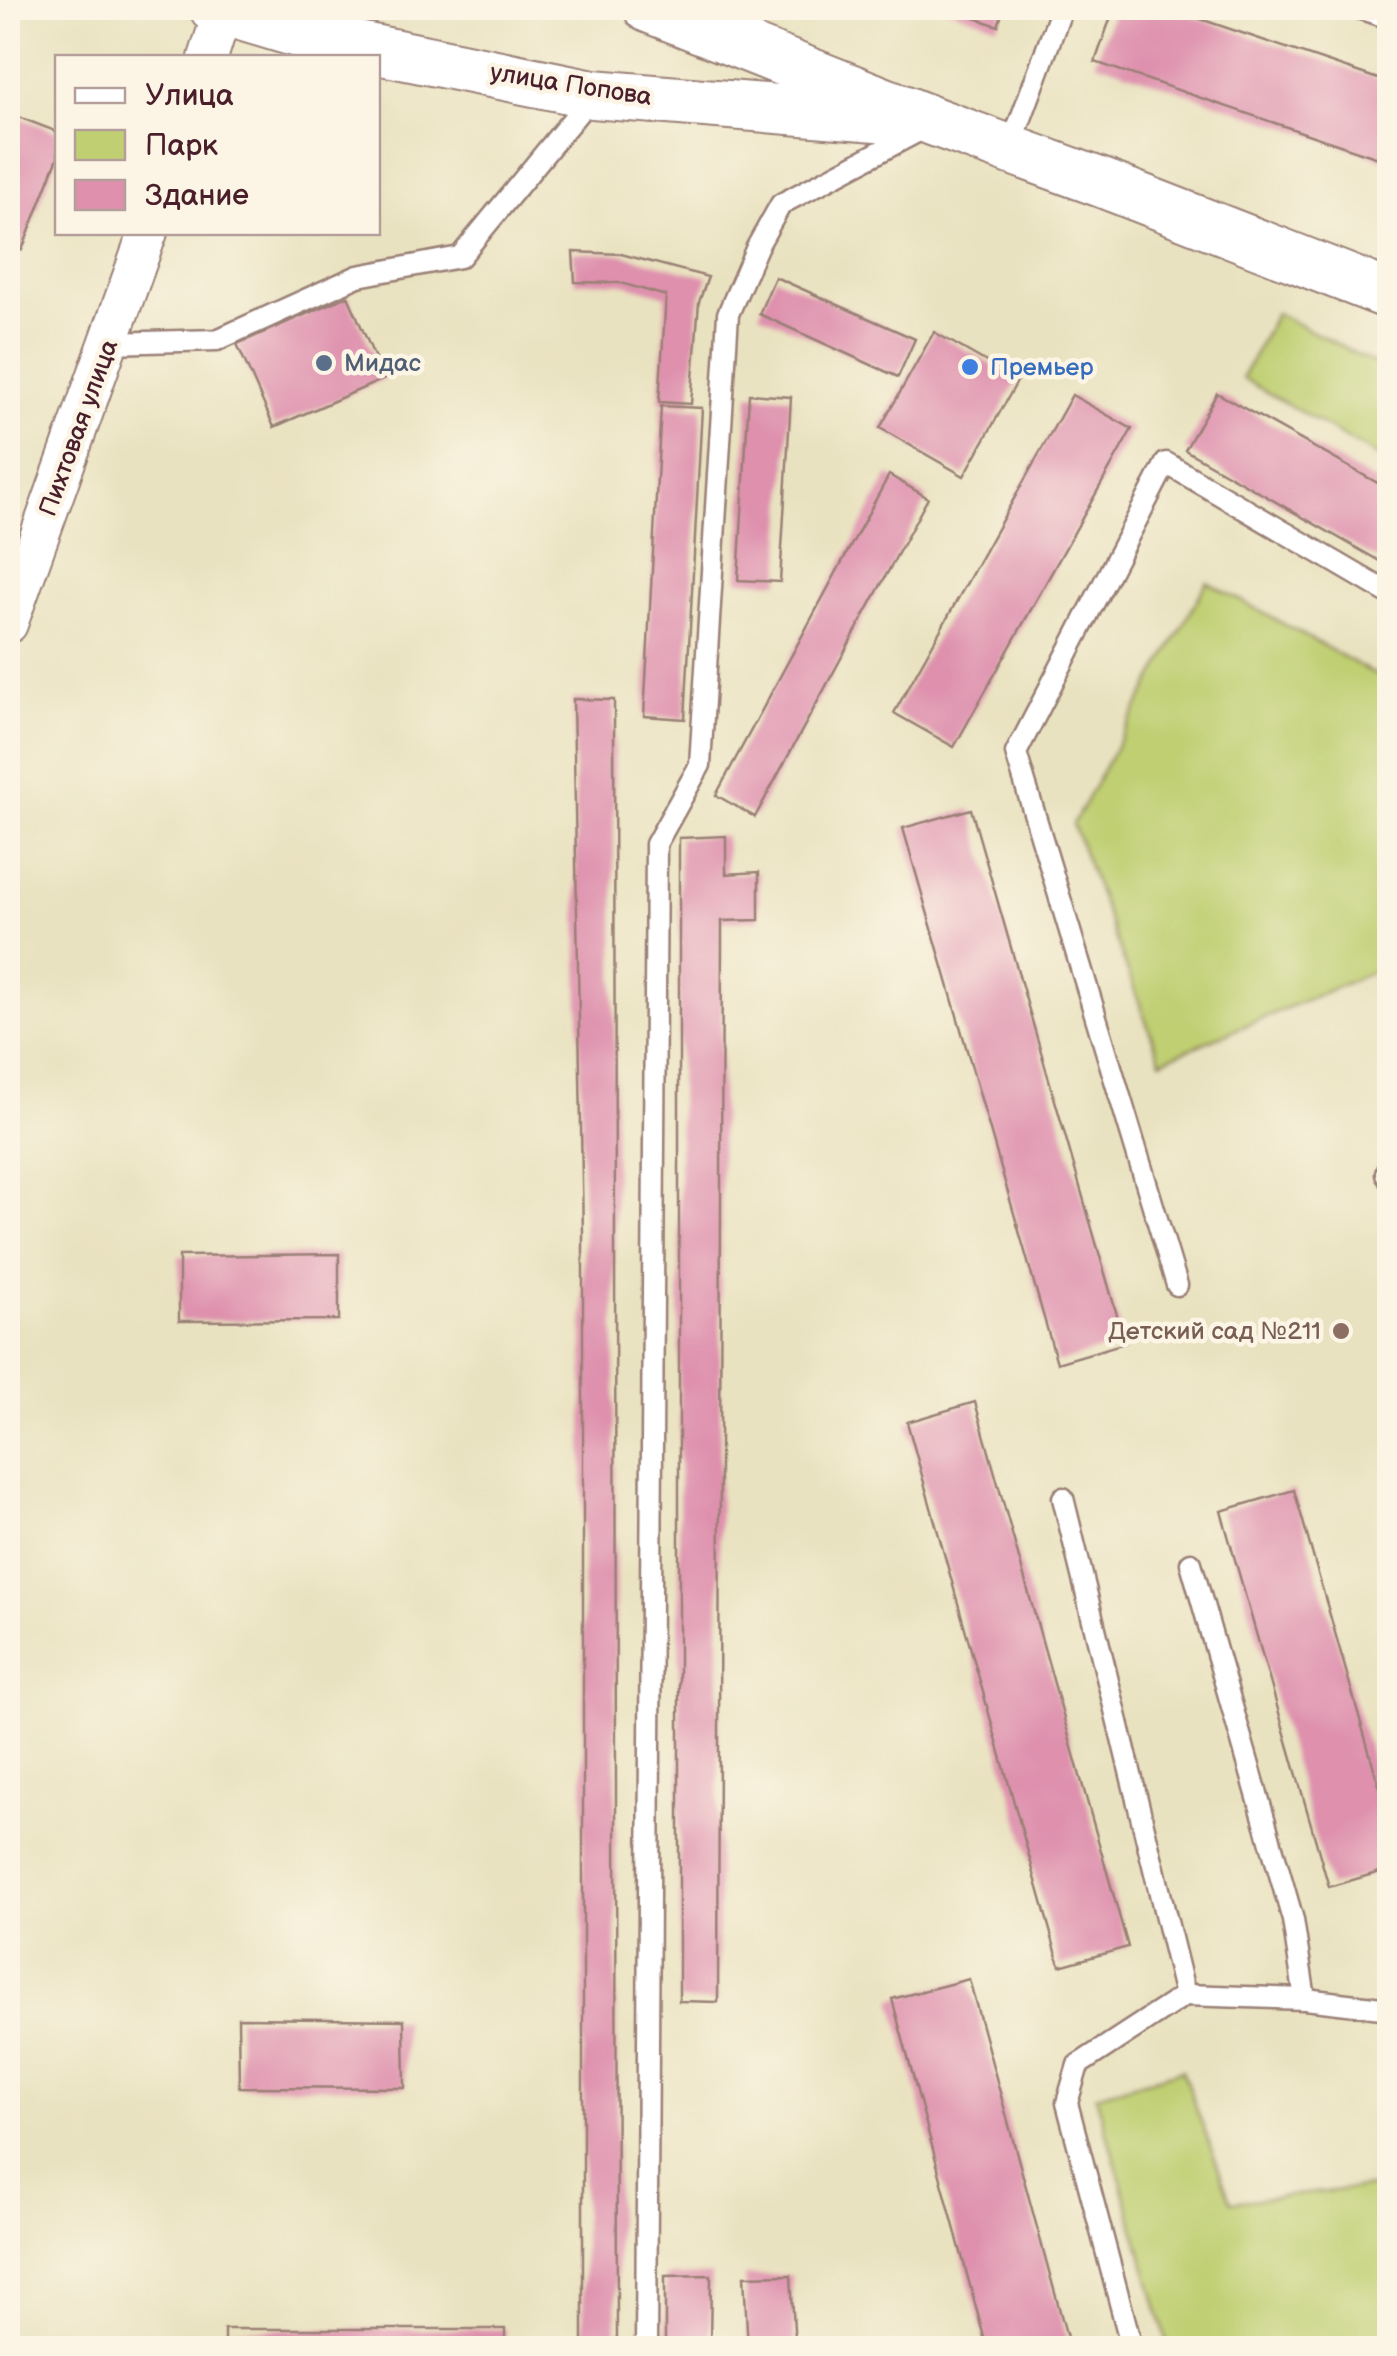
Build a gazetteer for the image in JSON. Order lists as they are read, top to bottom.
{
  "streets": {
    "street": ["улица Попова", "Пихтовая улица"]
  },
  "places": ["Мидас", "Премьер", "Детский сад №211"],
  "legend": ["Улица", "Парк", "Здание"]
}
